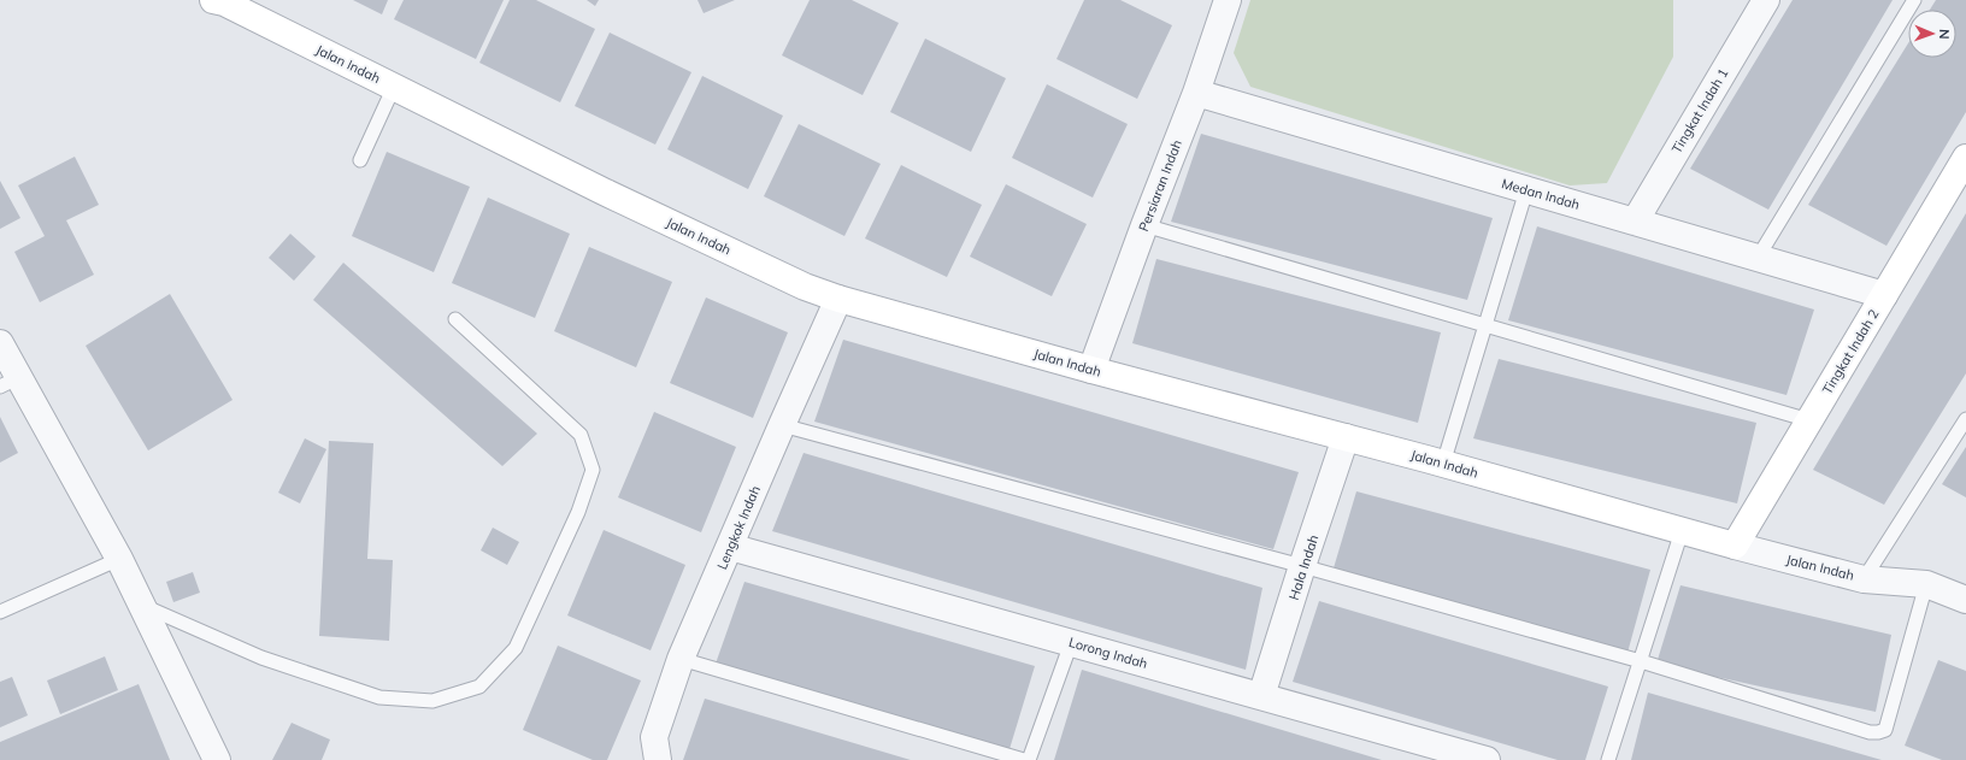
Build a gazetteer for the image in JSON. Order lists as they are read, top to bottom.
{
  "streets": {
    "street": [
      "Jalan Indah",
      "Tingkat Indah 1",
      "Persiaran Indah",
      "Medan Indah",
      "Tingkat Indah 2",
      "Lengkok Indah",
      "Hala Indah",
      "Lorong Indah"
    ]
  },
  "crossings": [
    ["Jalan Indah", "Persiaran Indah"],
    ["Jalan Indah", "Tingkat Indah 2"],
    ["Jalan Indah", "Lengkok Indah"],
    ["Jalan Indah", "Hala Indah"],
    ["Tingkat Indah 1", "Medan Indah"],
    ["Persiaran Indah", "Medan Indah"],
    ["Medan Indah", "Tingkat Indah 2"],
    ["Lengkok Indah", "Lorong Indah"],
    ["Hala Indah", "Lorong Indah"]
  ],
  "north": "right"
}
